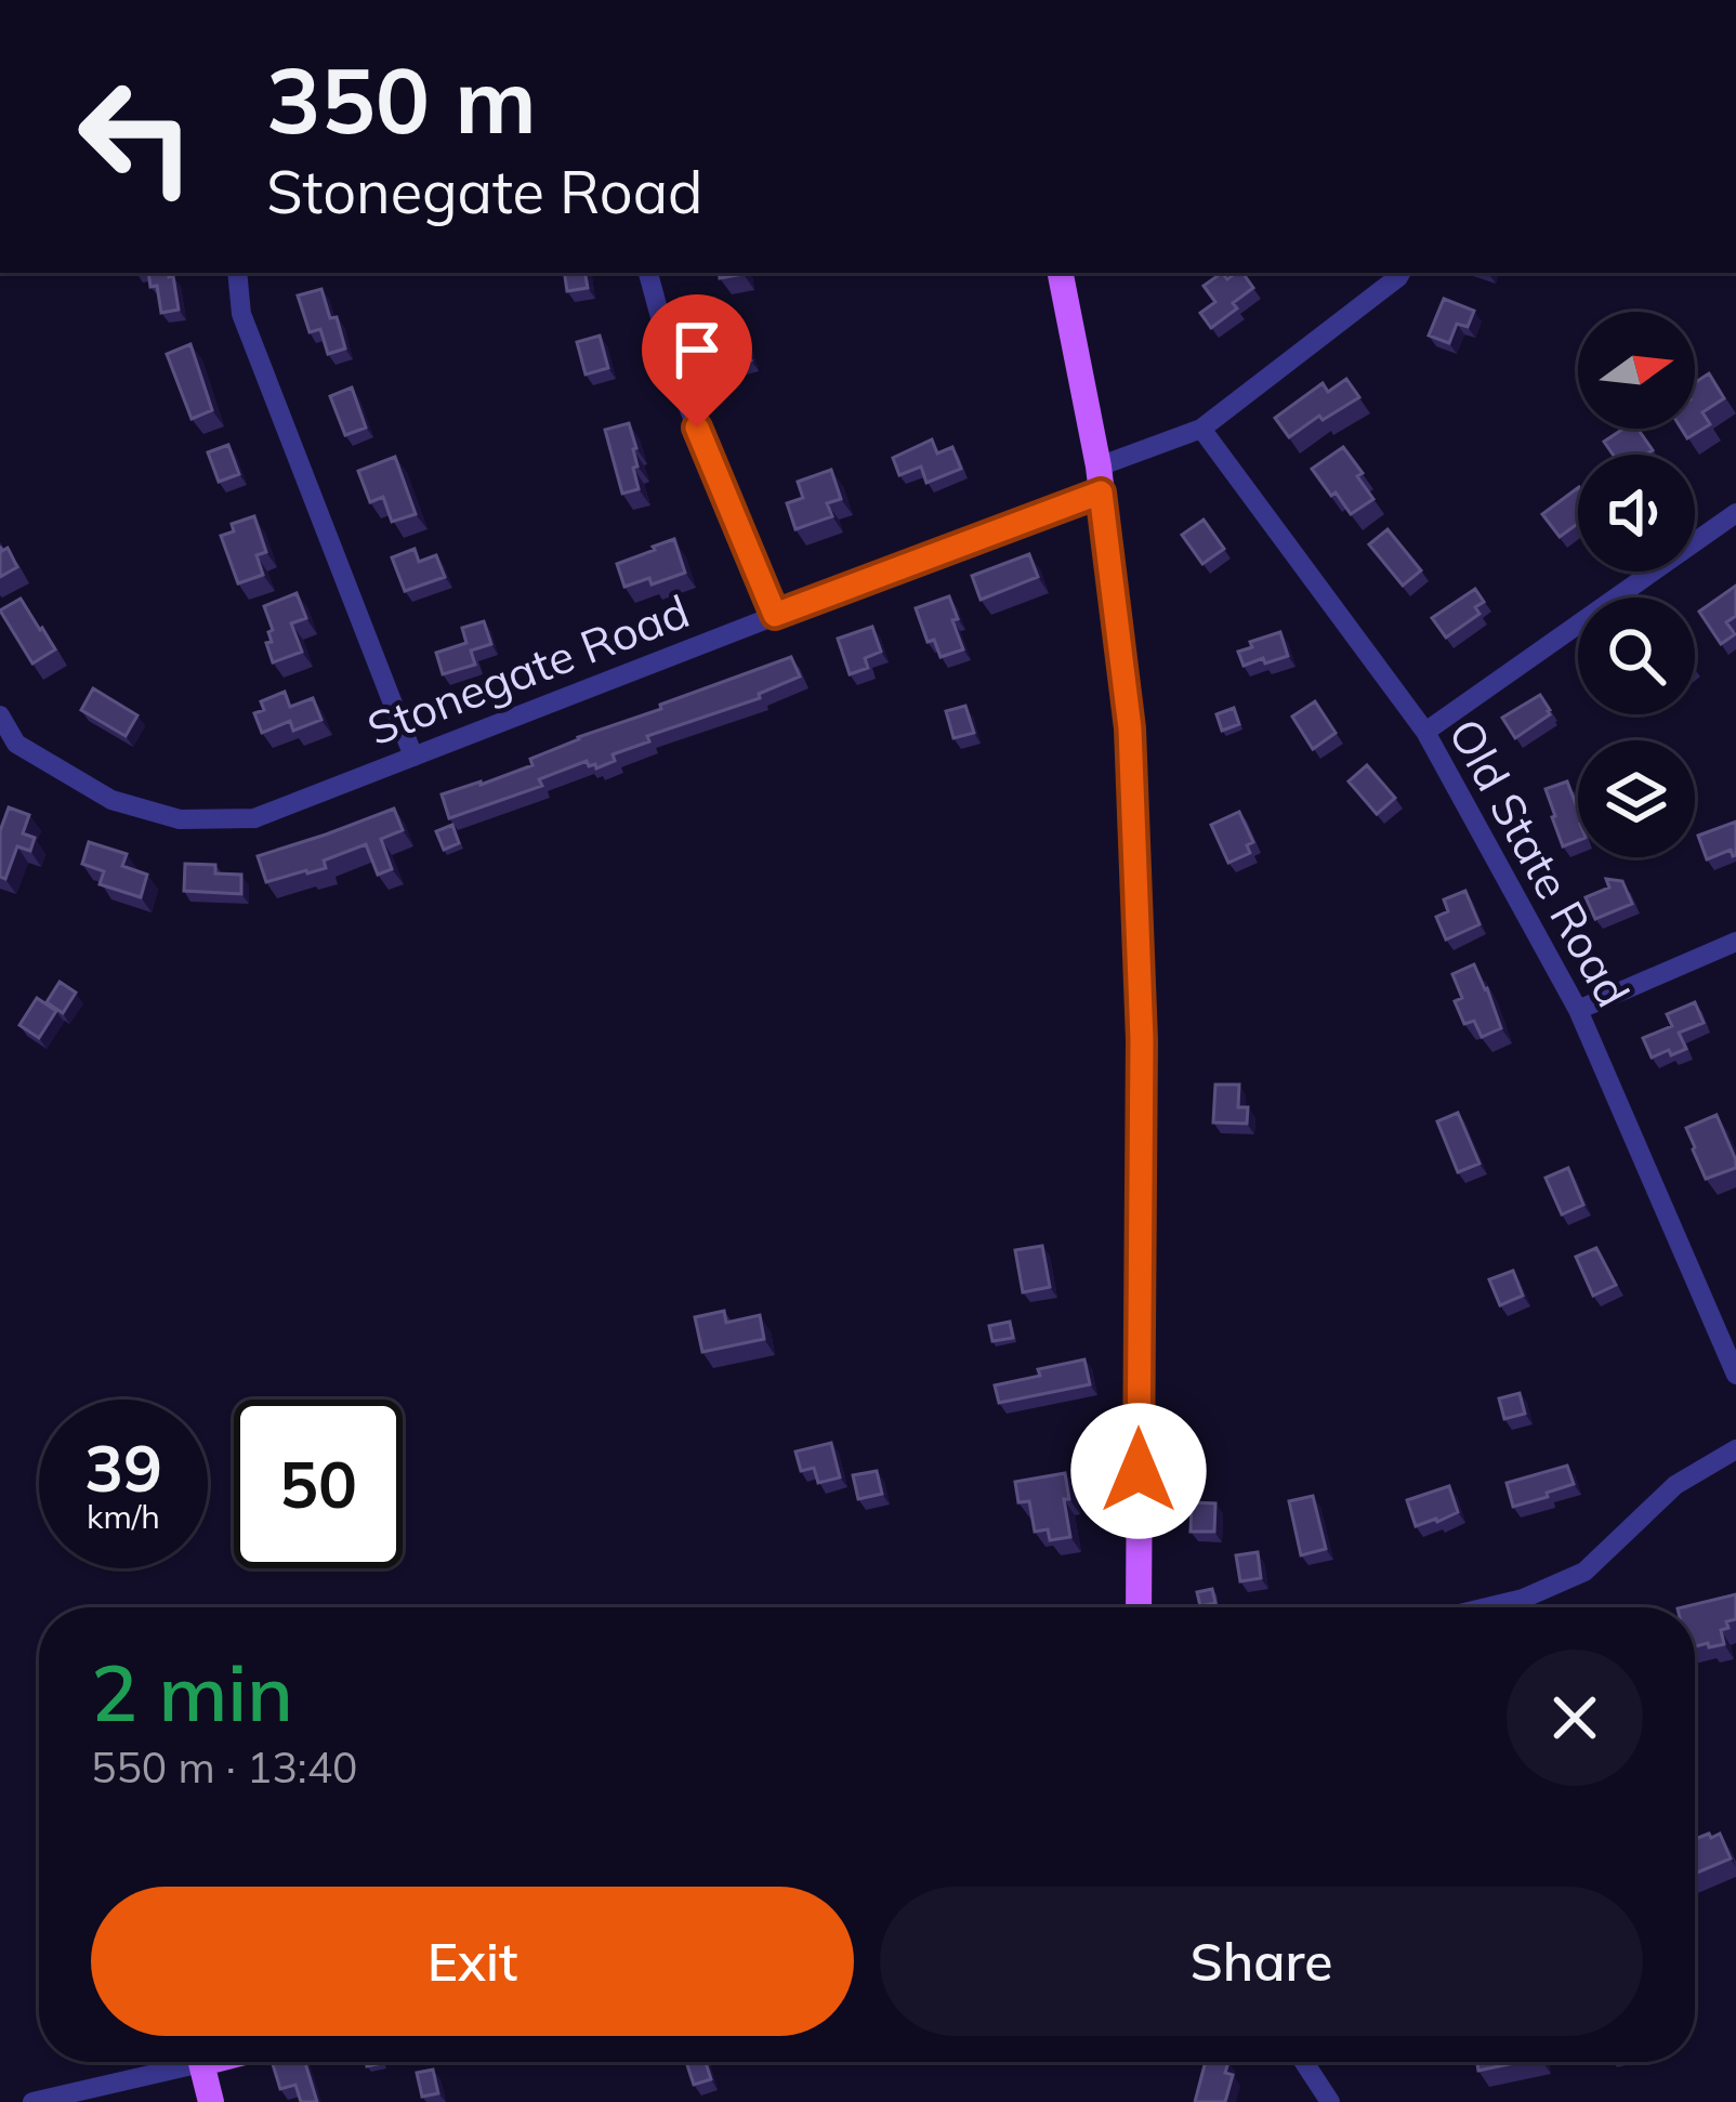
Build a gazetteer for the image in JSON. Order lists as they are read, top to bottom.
{
  "streets": {
    "street": ["Stonegate Road", "Old State Road"]
  },
  "crossings": [
    ["Stonegate Road", "Old State Road"]
  ],
  "north": "right",
  "page": {
    "turn": ["350 m", "Stonegate Road"],
    "speed": "39 km/h",
    "limit": "50",
    "heading": ["2 min", "550 m · 13:40"],
    "buttons": ["Exit", "Share"]
  }
}
